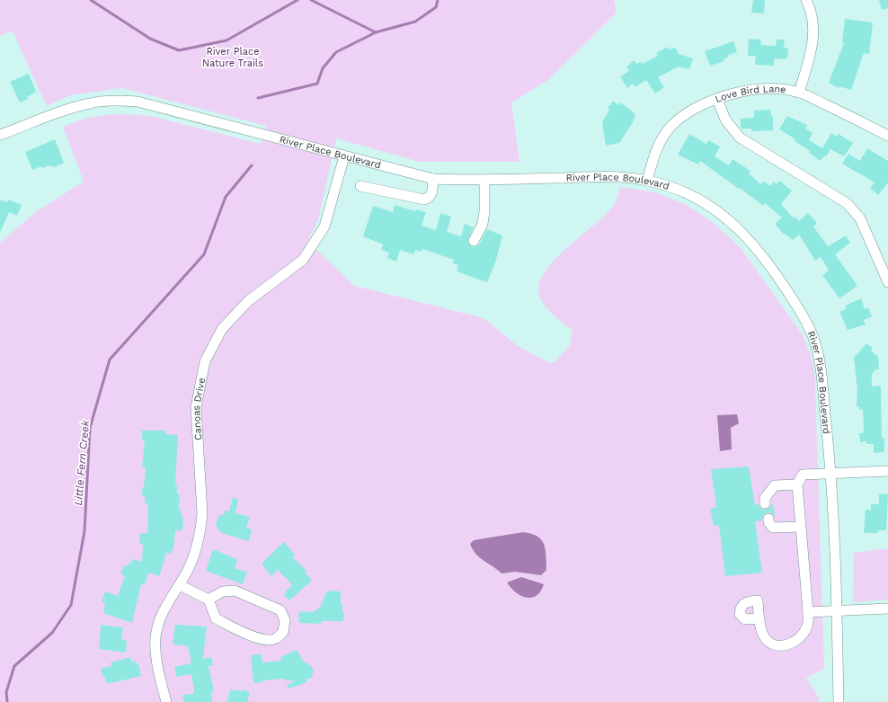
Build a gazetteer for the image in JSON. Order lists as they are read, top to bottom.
{
  "streets": {
    "street": ["Love Bird Lane", "River Place Boulevard", "Canoas Drive"]
  },
  "crossings": [
    ["Love Bird Lane", "River Place Boulevard"],
    ["River Place Boulevard", "Canoas Drive"]
  ],
  "water": ["Little Fern Creek"],
  "parks": ["River Place Nature Trails"]
}
